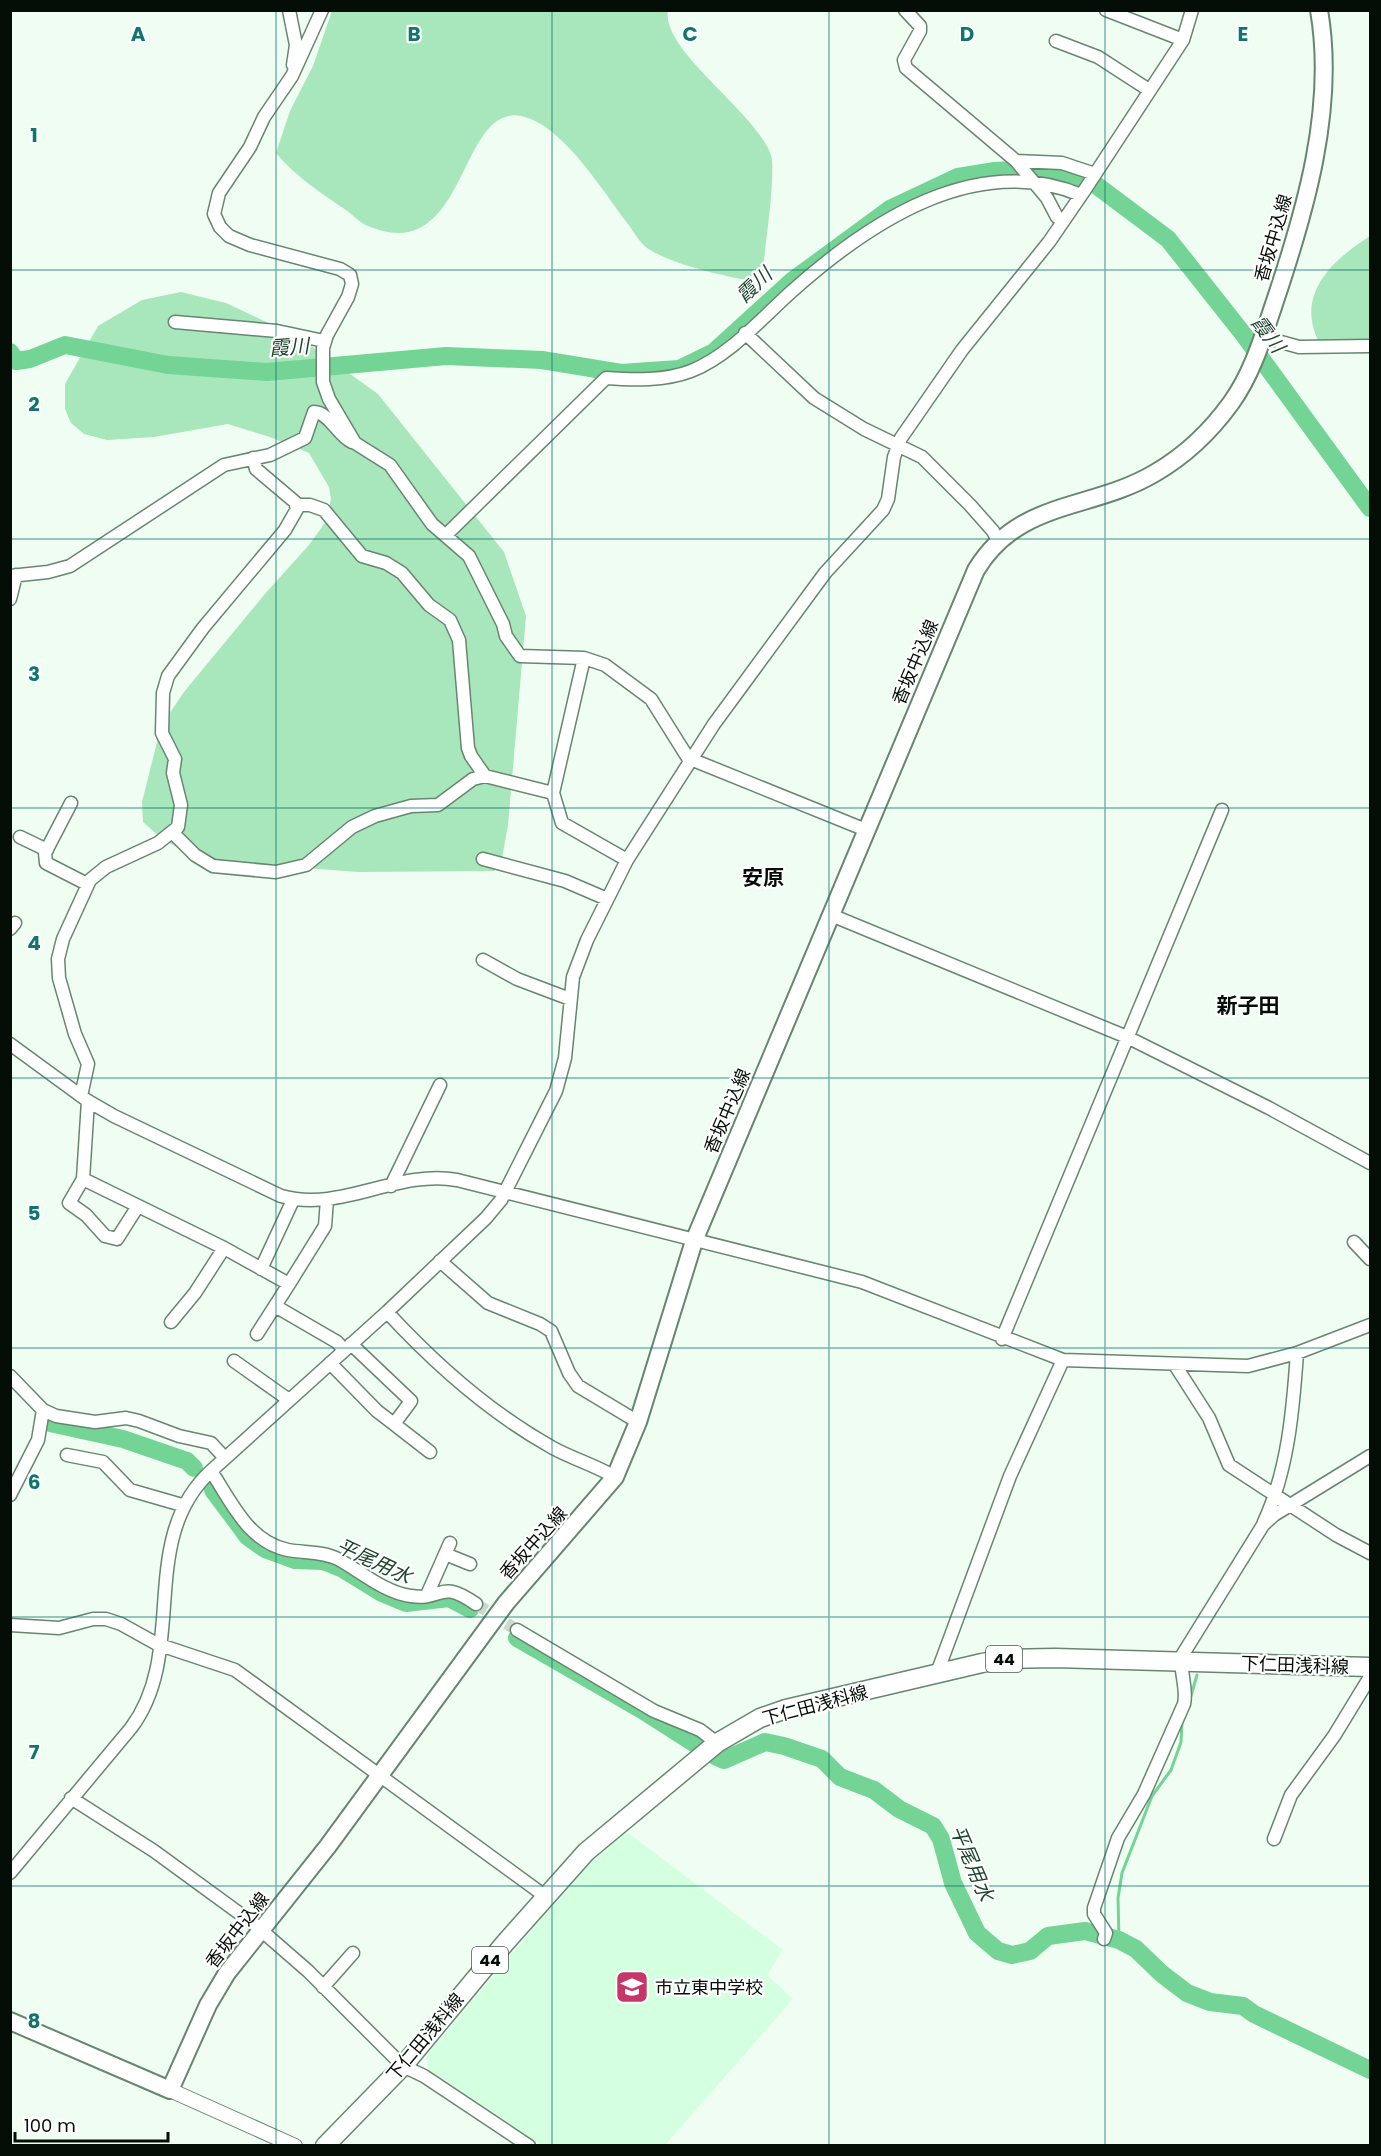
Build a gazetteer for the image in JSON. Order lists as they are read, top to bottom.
{
  "streets": {
    "main road": ["香坂中込線", "44", "下仁田浅科線"]
  },
  "districts": ["安原", "新子田"],
  "water": ["霞川", "平尾用水"],
  "places": {
    "school or university": ["市立東中学校"]
  },
  "scale_bar": "100 m",
  "grid": {
    "columns": [
      "A",
      "B",
      "C",
      "D",
      "E"
    ],
    "rows": [
      "1",
      "2",
      "3",
      "4",
      "5",
      "6",
      "7",
      "8"
    ]
  }
}
